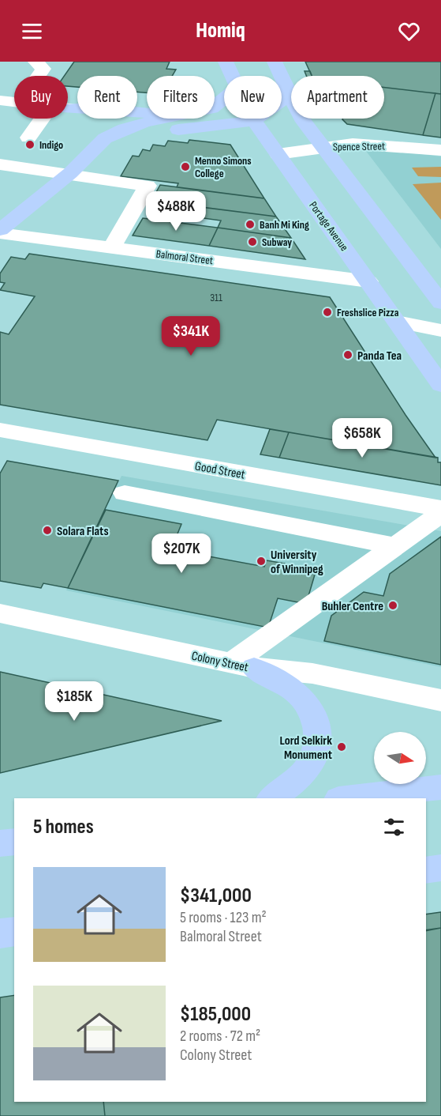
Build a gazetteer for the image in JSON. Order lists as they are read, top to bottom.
{
  "streets": {
    "main road": ["Portage Avenue"],
    "street": [
      "Spence Street",
      "Balmoral Street",
      "Good Street",
      "Colony Street"
    ]
  },
  "crossings": [
    ["Spence Street", "Portage Avenue"],
    ["Portage Avenue", "Balmoral Street"]
  ],
  "places": [
    "Indigo",
    "Menno Simons College",
    "Banh Mi King",
    "Subway",
    "Freshslice Pizza",
    "Panda Tea",
    "Solara Flats",
    "University of Winnipeg",
    "Buhler Centre",
    "Lord Selkirk Monument"
  ],
  "house_numbers": ["311"],
  "north": "right",
  "page": {
    "header": "Homiq",
    "chip": [
      "Buy",
      "Rent",
      "Filters",
      "New",
      "Apartment"
    ],
    "price": [
      "$488K",
      "$341K",
      "$658K",
      "$207K",
      "$185K"
    ],
    "heading": "5 homes",
    "list": [
      {
        "name": "$341,000",
        "note": "5 rooms · 123 m² · Balmoral Street"
      },
      {
        "name": "$185,000",
        "note": "2 rooms · 72 m² · Colony Street"
      }
    ]
  }
}
